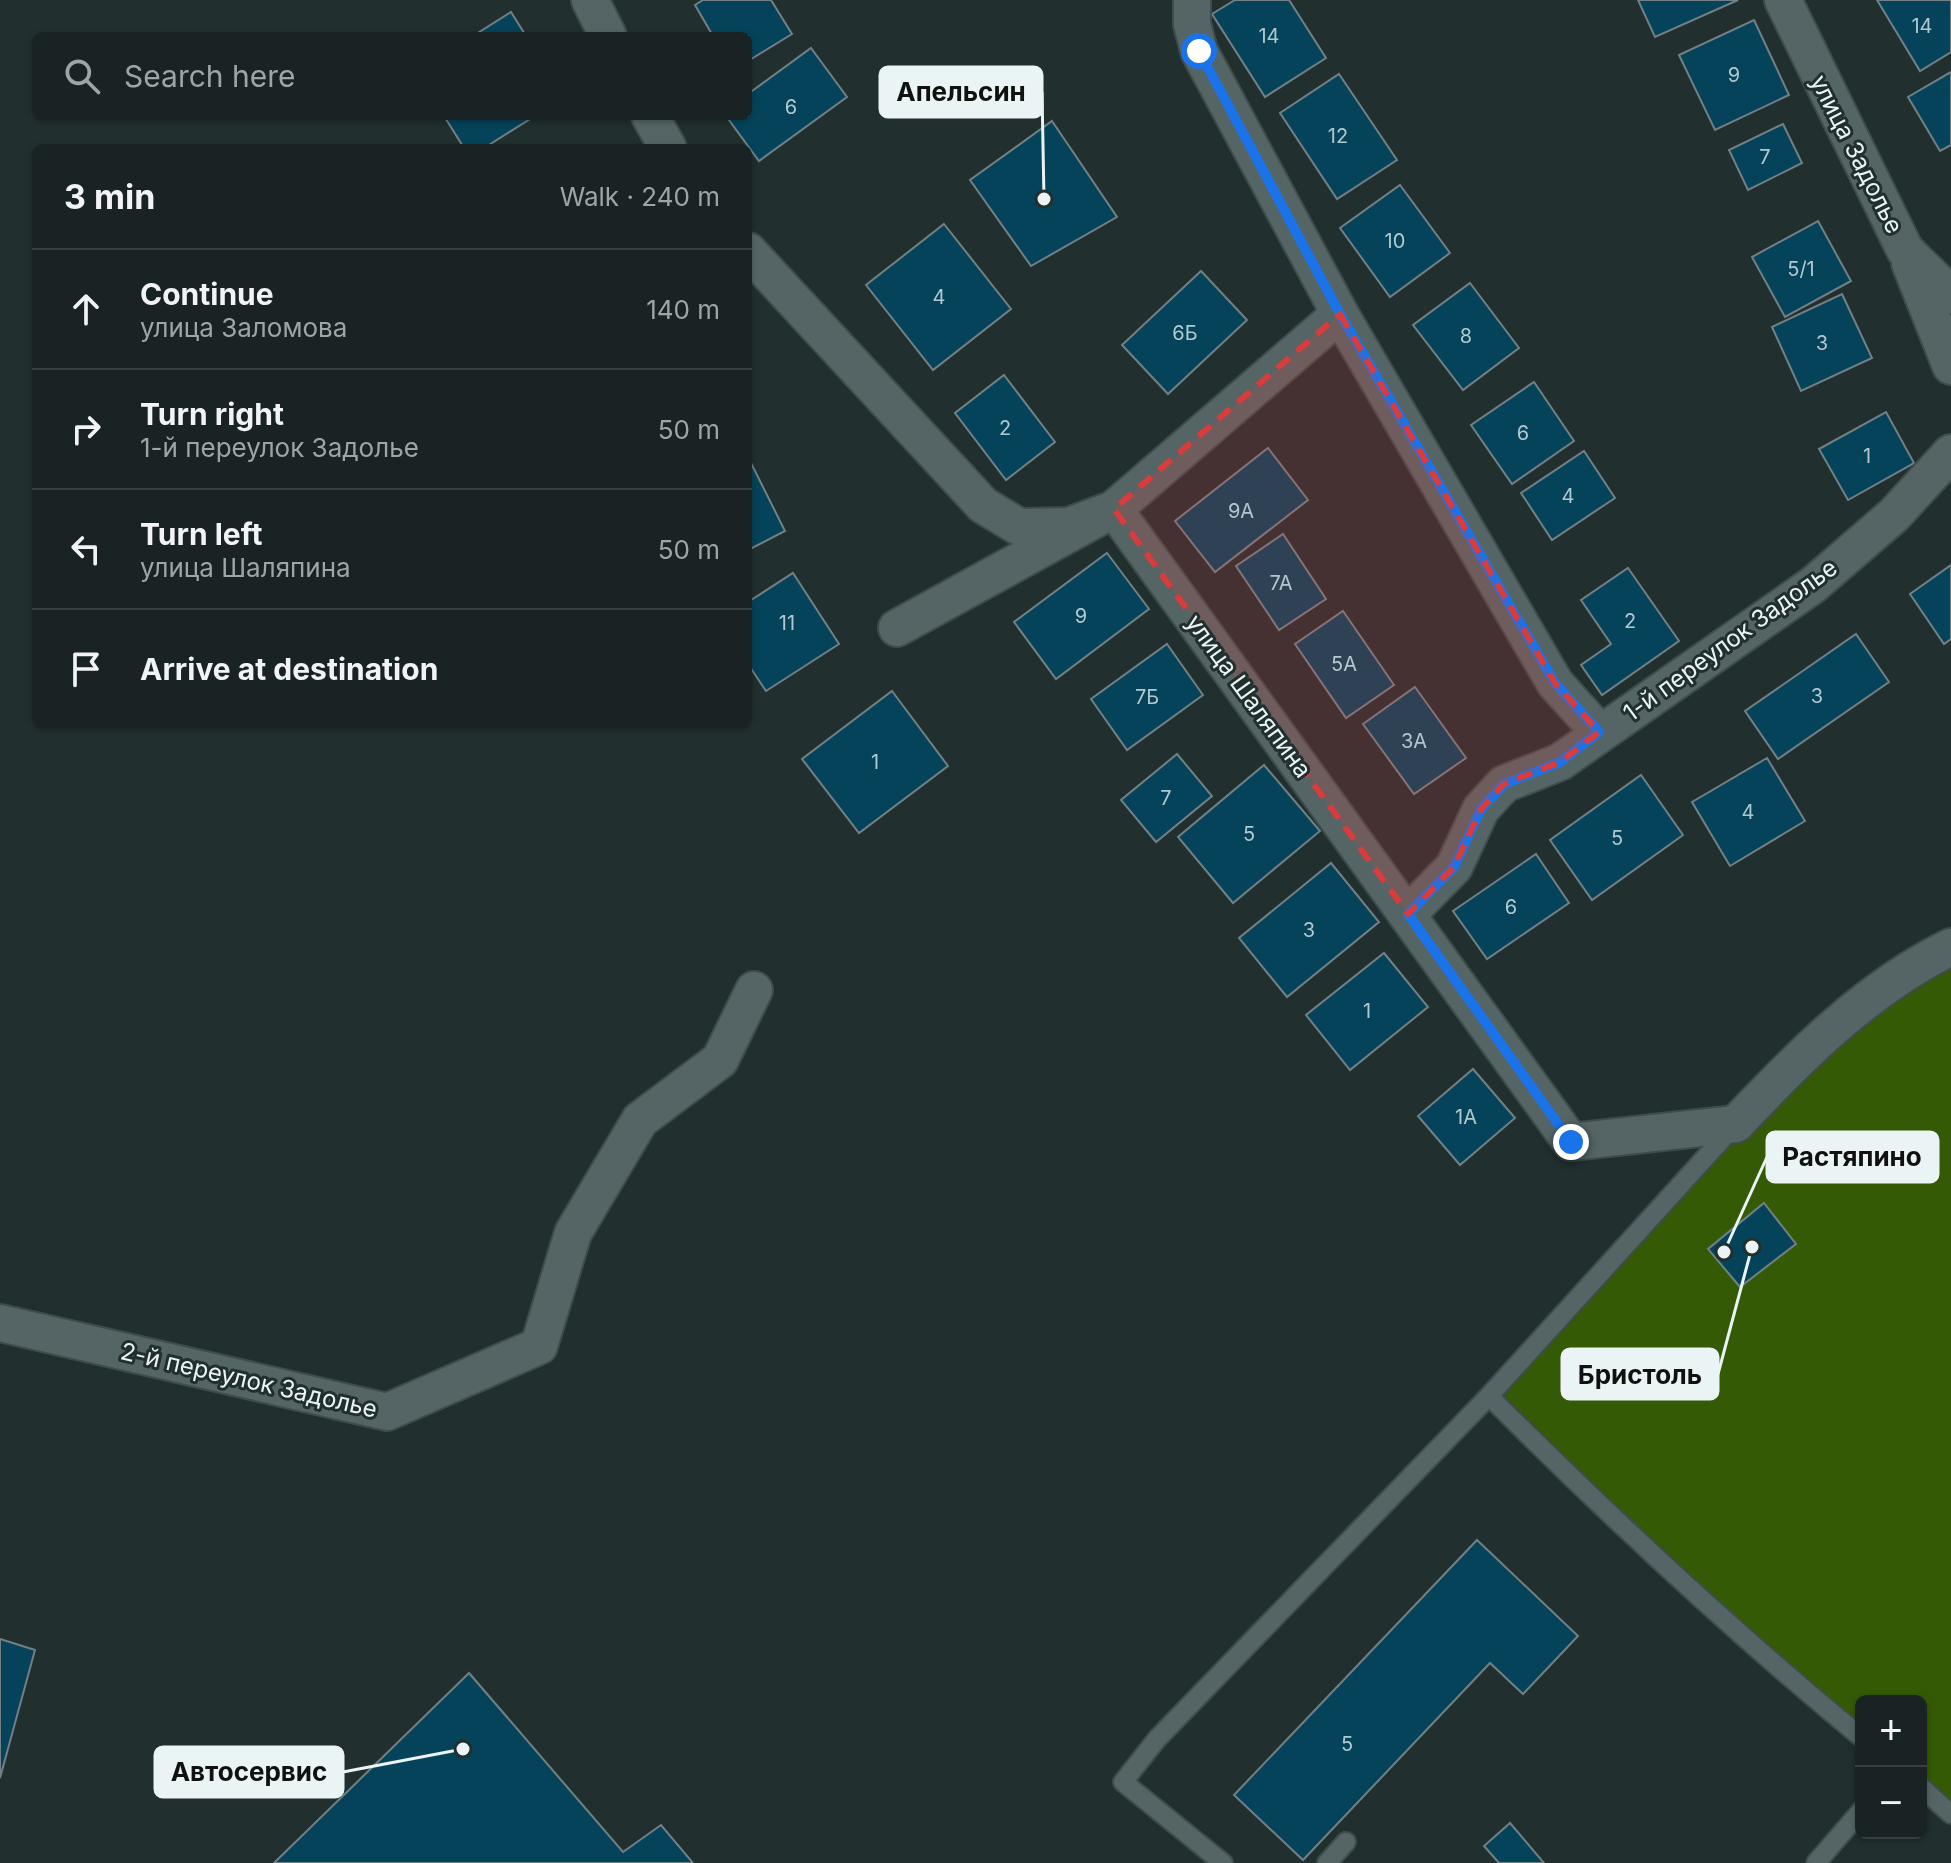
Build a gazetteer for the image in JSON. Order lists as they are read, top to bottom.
{
  "streets": {
    "street": [
      "улица Задолье",
      "1-й переулок Задолье",
      "улица Шаляпина",
      "2-й переулок Задолье"
    ]
  },
  "crossings": [
    ["1-й переулок Задолье", "улица Шаляпина"]
  ],
  "places": [
    "Апельсин",
    "Бристоль",
    "Растяпино",
    "Автосервис"
  ],
  "house_numbers": [
    "14",
    "14",
    "9",
    "6",
    "12",
    "7",
    "10",
    "5/1",
    "4",
    "6Б",
    "8",
    "3",
    "2",
    "6",
    "1",
    "4",
    "9А",
    "7А",
    "9",
    "2",
    "11",
    "5А",
    "3",
    "7Б",
    "3А",
    "1",
    "7",
    "4",
    "5",
    "5",
    "6",
    "3",
    "1",
    "1А",
    "5"
  ],
  "page": {
    "search": "Search here",
    "heading": ["3 min", "Walk · 240 m"],
    "list": [
      ["Continue", "улица Заломова", "140 m"],
      ["Turn right", "1-й переулок Задолье", "50 m"],
      ["Turn left", "улица Шаляпина", "50 m"],
      "Arrive at destination"
    ],
    "map_buttons": ["+", "−"]
  }
}
